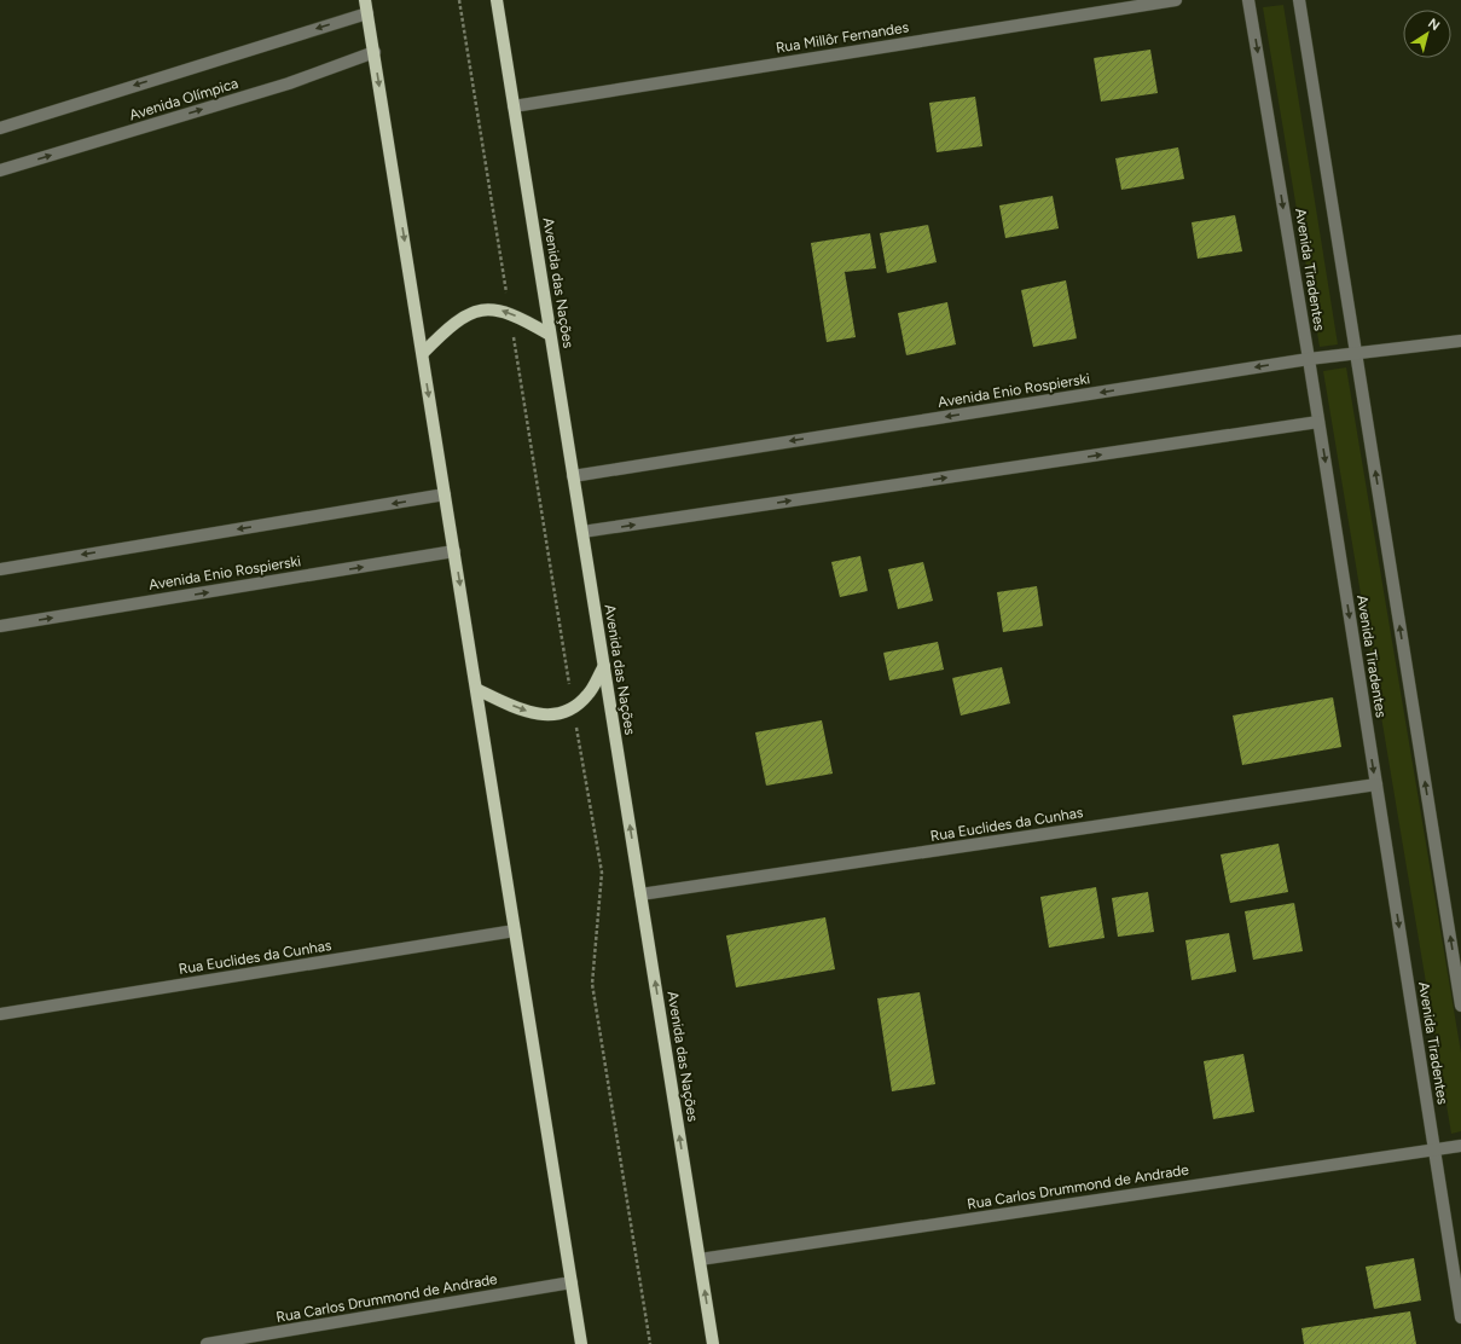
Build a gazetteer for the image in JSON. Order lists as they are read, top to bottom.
{
  "streets": {
    "main road": ["Avenida das Nações"],
    "street": [
      "Rua Millôr Fernandes",
      "Avenida Olímpica",
      "Avenida Tiradentes",
      "Avenida Enio Rospierski",
      "Rua Euclides da Cunhas",
      "Rua Carlos Drummond de Andrade"
    ]
  },
  "crossings": [
    ["Rua Millôr Fernandes", "Avenida das Nações"],
    ["Avenida Tiradentes", "Avenida Enio Rospierski"],
    ["Avenida Tiradentes", "Rua Euclides da Cunhas"],
    ["Avenida Tiradentes", "Rua Carlos Drummond de Andrade"],
    ["Avenida das Nações", "Avenida Enio Rospierski"],
    ["Avenida das Nações", "Rua Euclides da Cunhas"],
    ["Avenida das Nações", "Rua Carlos Drummond de Andrade"]
  ],
  "one_way": ["Avenida das Nações"],
  "north": "top right"
}
